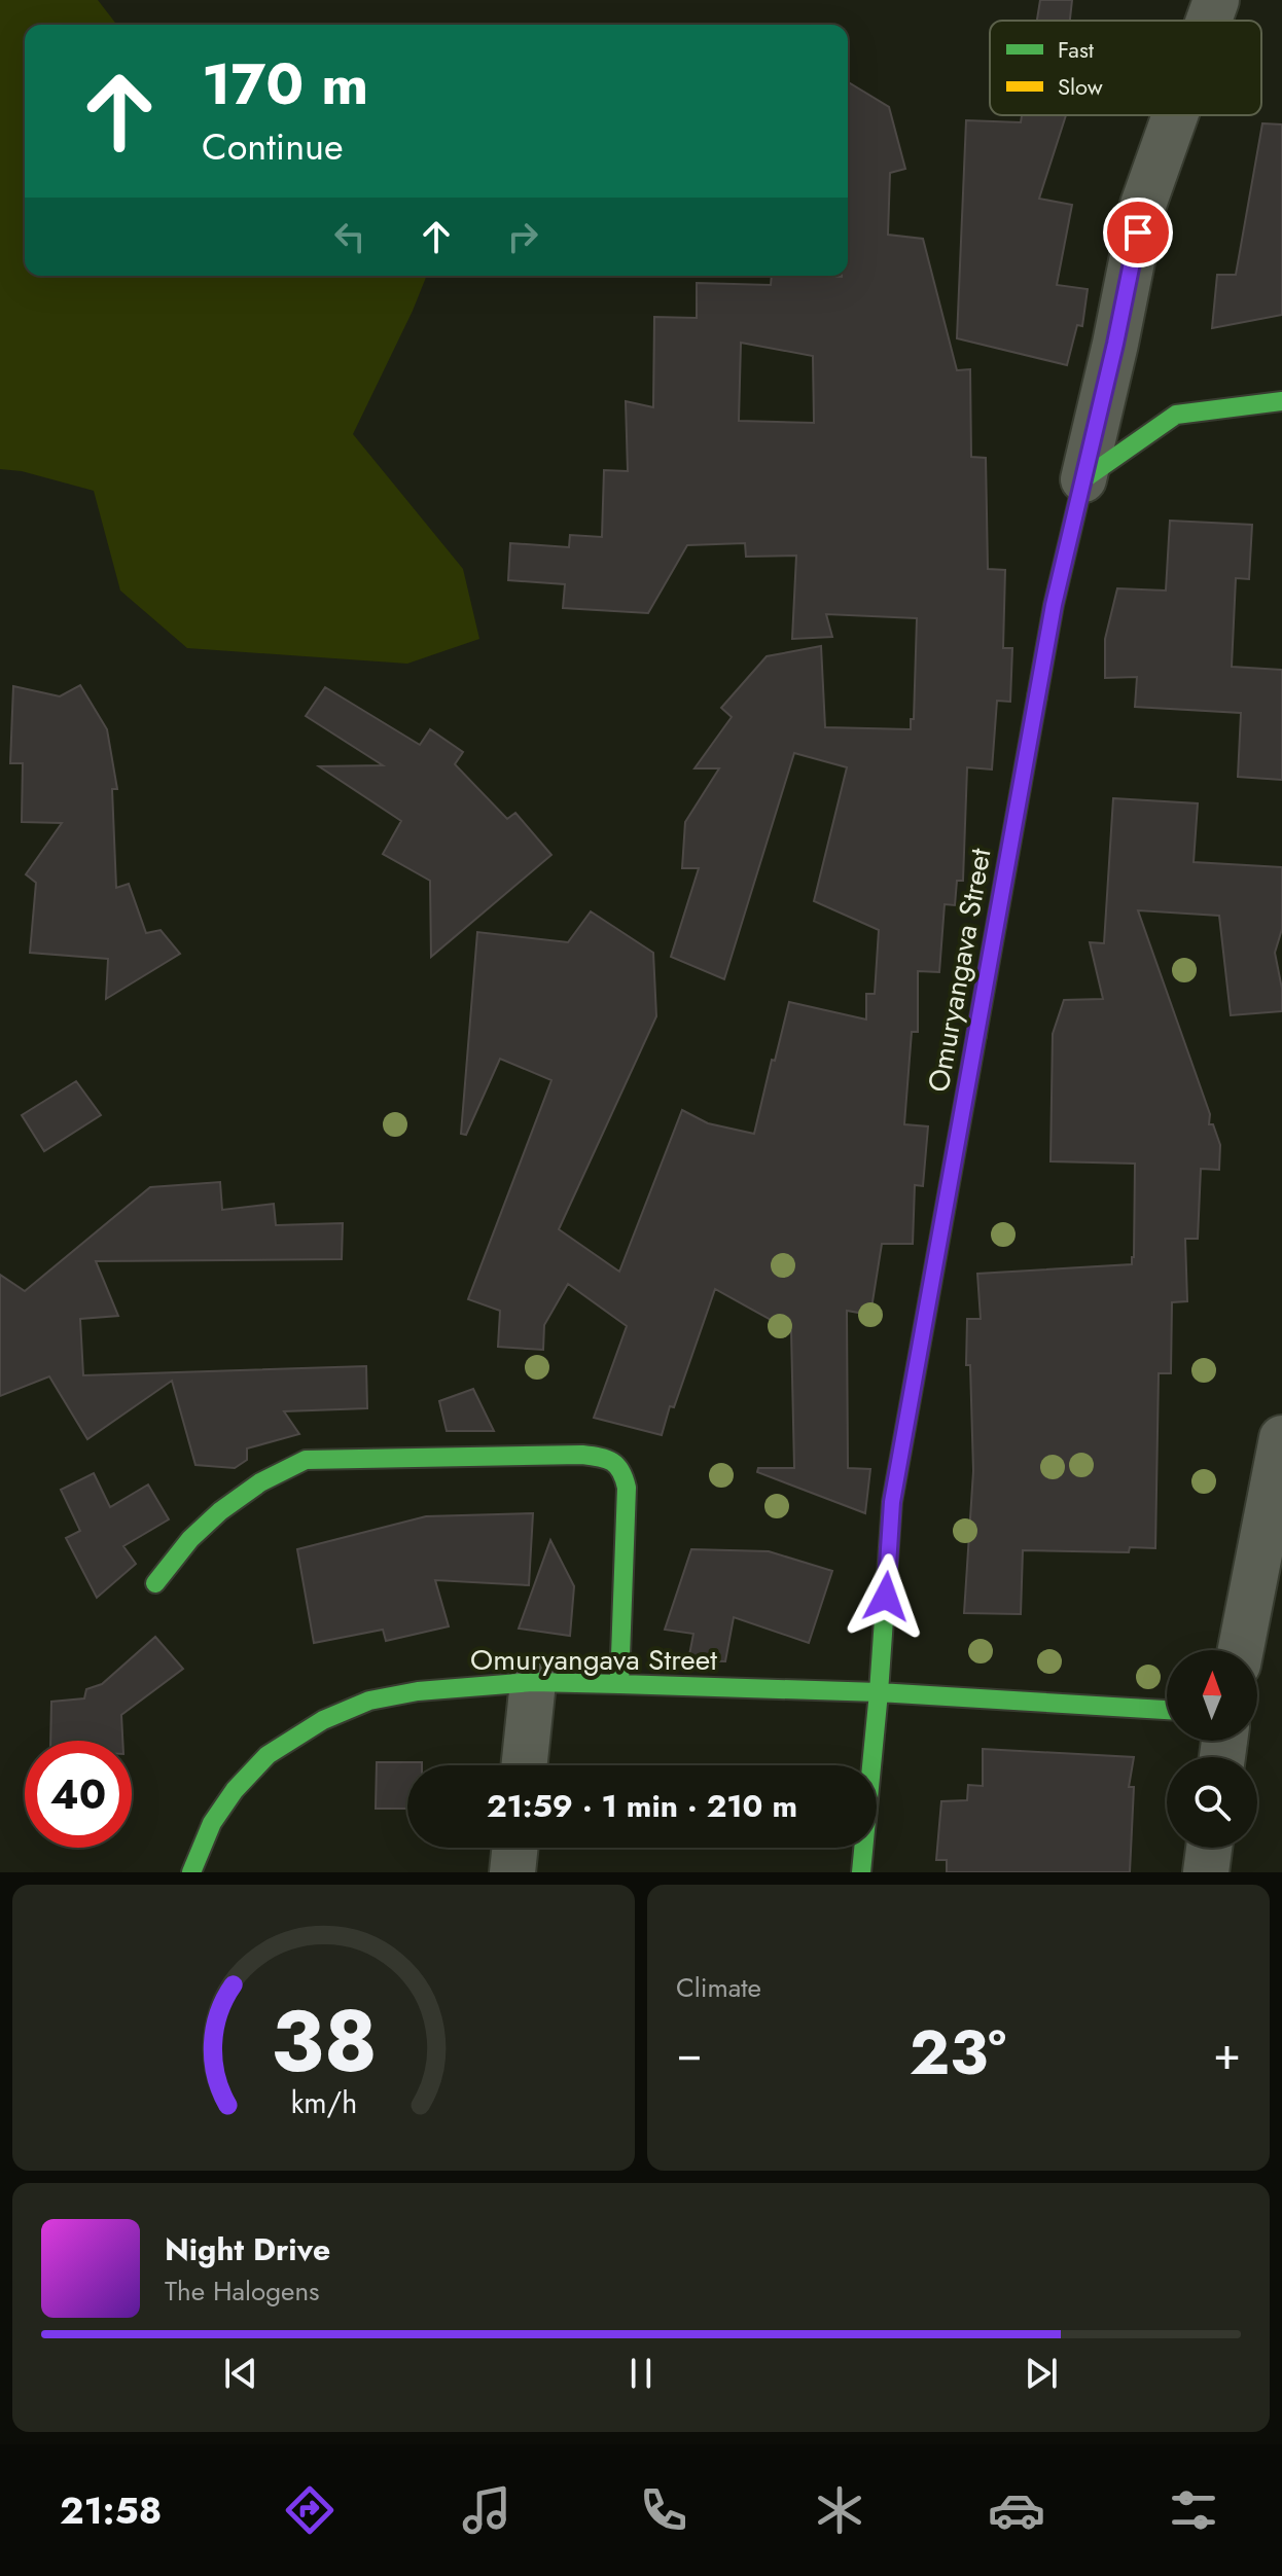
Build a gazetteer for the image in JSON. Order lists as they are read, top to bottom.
{
  "streets": {
    "street": ["Omuryangava Street"]
  },
  "legend": ["Fast", "Slow"],
  "north": "top",
  "page": {
    "turn": ["170 m", "Continue"],
    "limit": "40",
    "trip": "21:59 · 1 min · 210 m",
    "tile": "Climate",
    "heat": ["−", "23°", "+"],
    "song": ["Night Drive", "The Halogens"],
    "tabs": "21:58",
    "gauge": ["38", "km/h"]
  }
}
